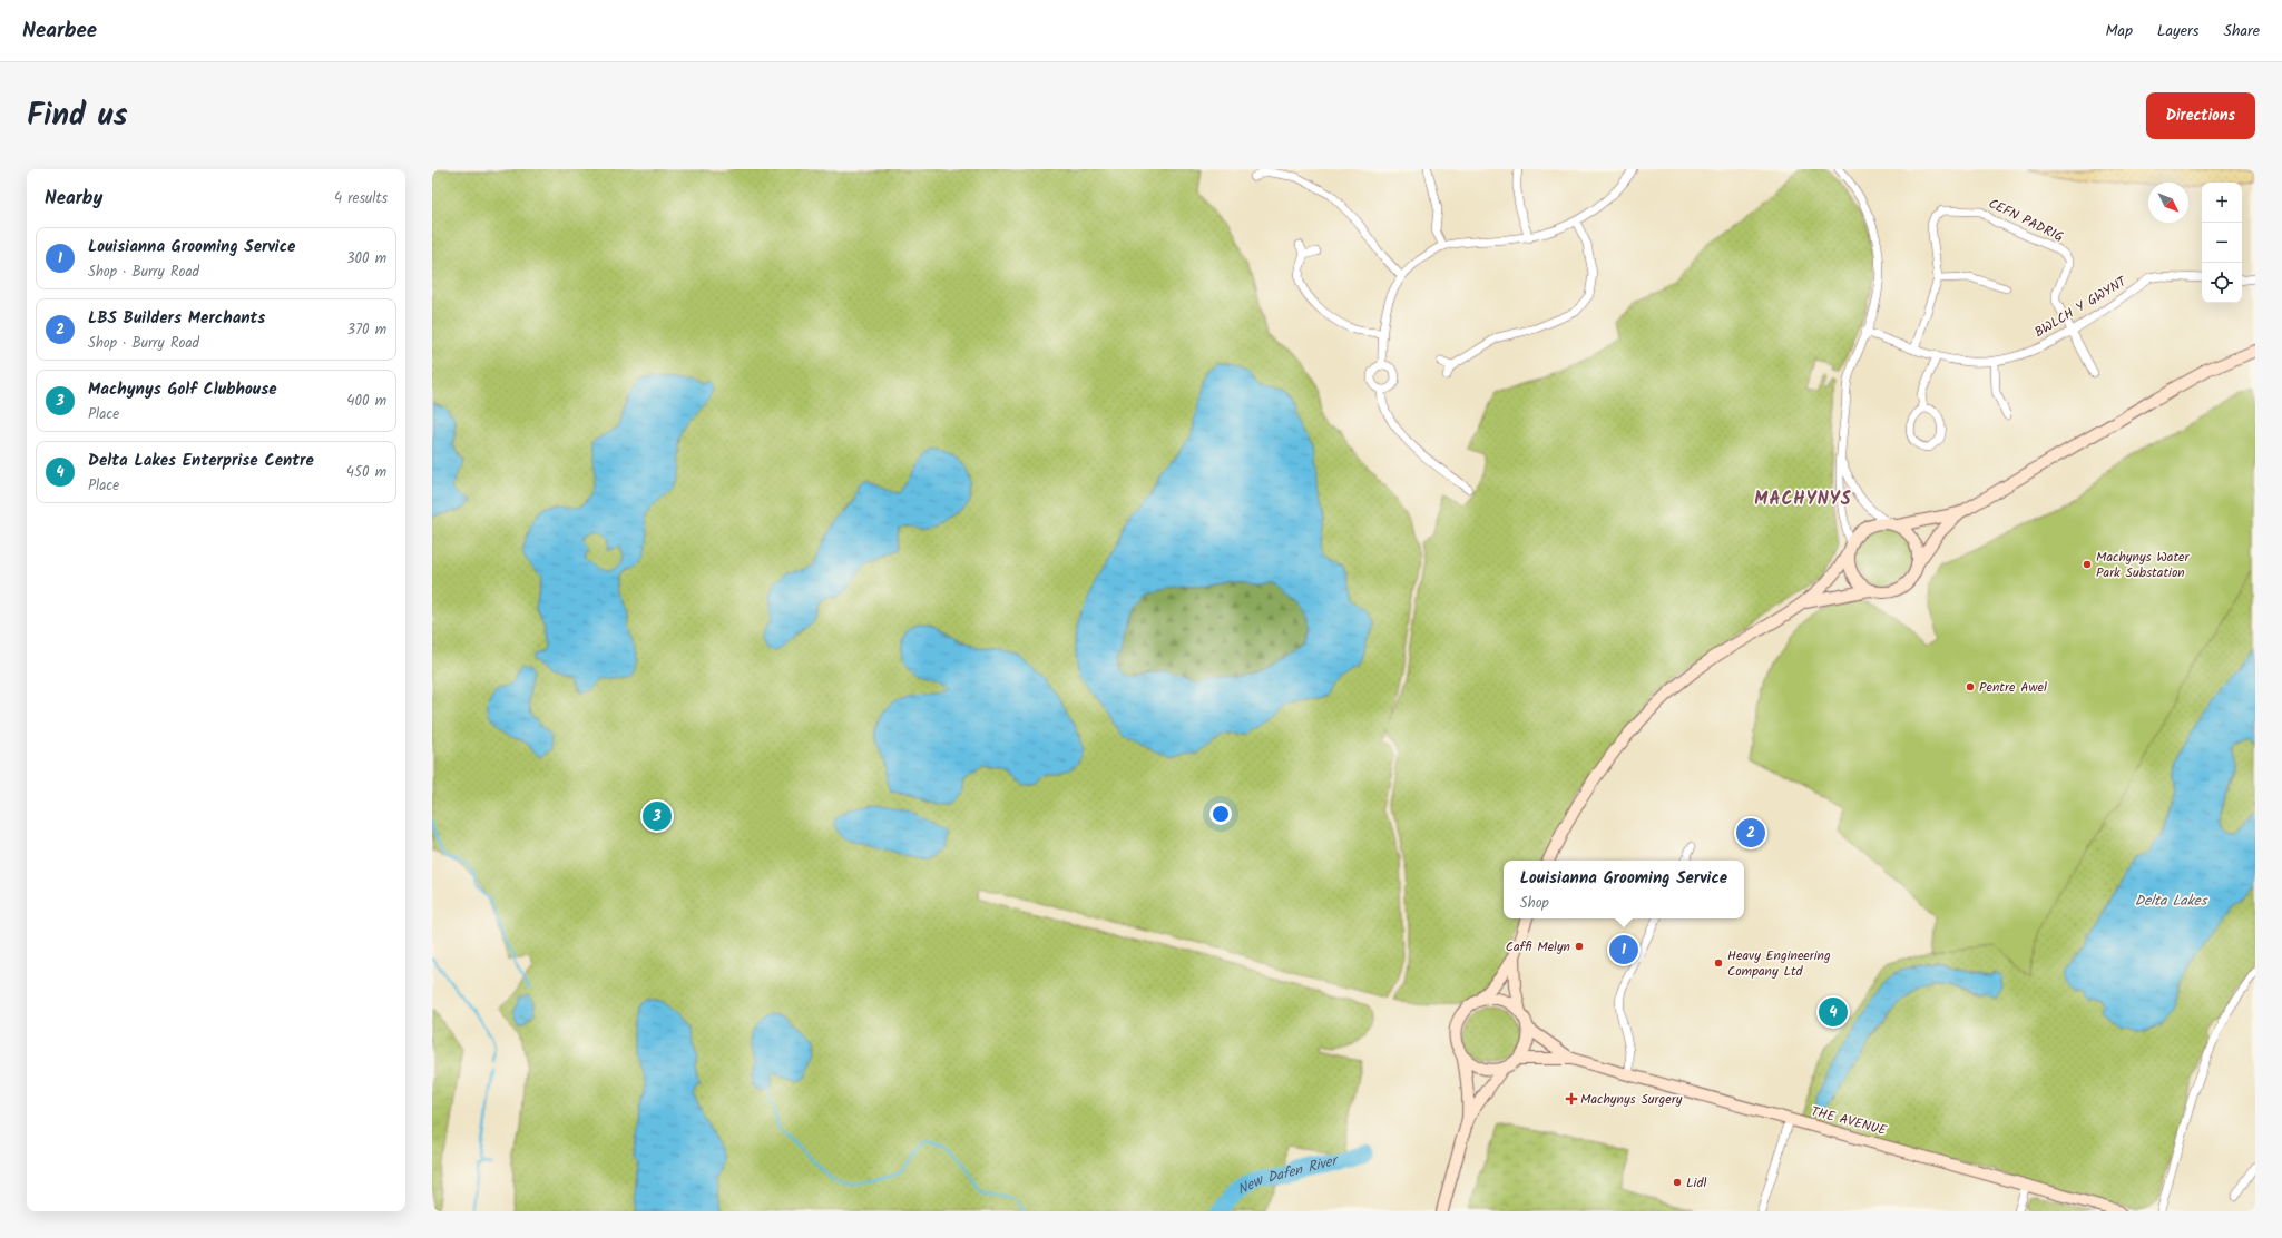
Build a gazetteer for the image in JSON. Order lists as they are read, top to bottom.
{
  "streets": {
    "main road": ["THE AVENUE"],
    "street": ["CEFN PADRIG", "BWLCH Y GWYNT"]
  },
  "crossings": [
    ["CEFN PADRIG", "BWLCH Y GWYNT"]
  ],
  "districts": ["MACHYNYS"],
  "water": ["Delta Lakes", "New Dafen River"],
  "places": {
    "other": [
      "Machynys Water Park Substation",
      "Pentre Awel",
      "Caffi Melyn",
      "Heavy Engineering Company Ltd",
      "Lidl"
    ],
    "health": ["Machynys Surgery"]
  },
  "north": "bottom right",
  "page": {
    "header": "Nearbee",
    "nav": ["Map", "Layers", "Share"],
    "title": "Find us",
    "buttons": "Directions",
    "heading": ["Nearby", "4 results"],
    "map_buttons": ["+", "−"],
    "list": [
      {
        "mark": "1",
        "name": "Louisianna Grooming Service",
        "note": "Shop · Burry Road",
        "value": "300 m"
      },
      {
        "mark": "2",
        "name": "LBS Builders Merchants",
        "note": "Shop · Burry Road",
        "value": "370 m"
      },
      {
        "mark": "3",
        "name": "Machynys Golf Clubhouse",
        "note": "Place",
        "value": "400 m"
      },
      {
        "mark": "4",
        "name": "Delta Lakes Enterprise Centre",
        "note": "Place",
        "value": "450 m"
      }
    ],
    "pins": [
      "3",
      "2",
      "1",
      "4"
    ],
    "popup": ["Louisianna Grooming Service", "Shop"]
  }
}
